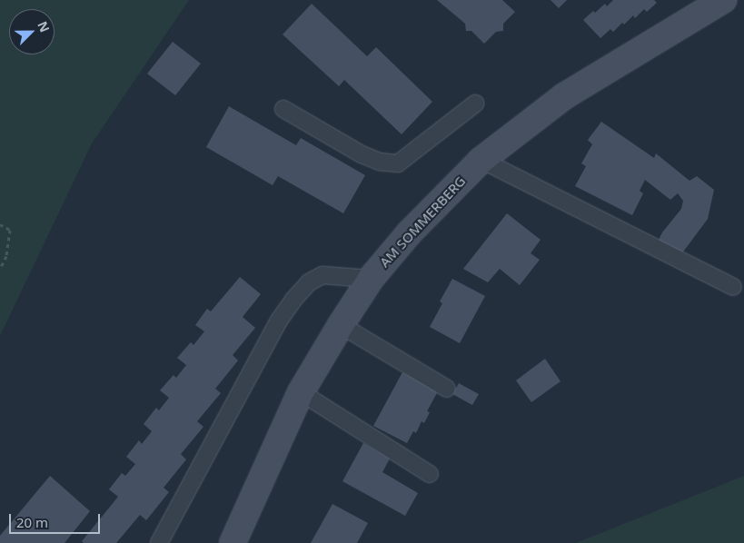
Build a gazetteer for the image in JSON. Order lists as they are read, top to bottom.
{
  "streets": {
    "street": ["AM SOMMERBERG"]
  },
  "scale_bar": "20 m",
  "north": "top right"
}
